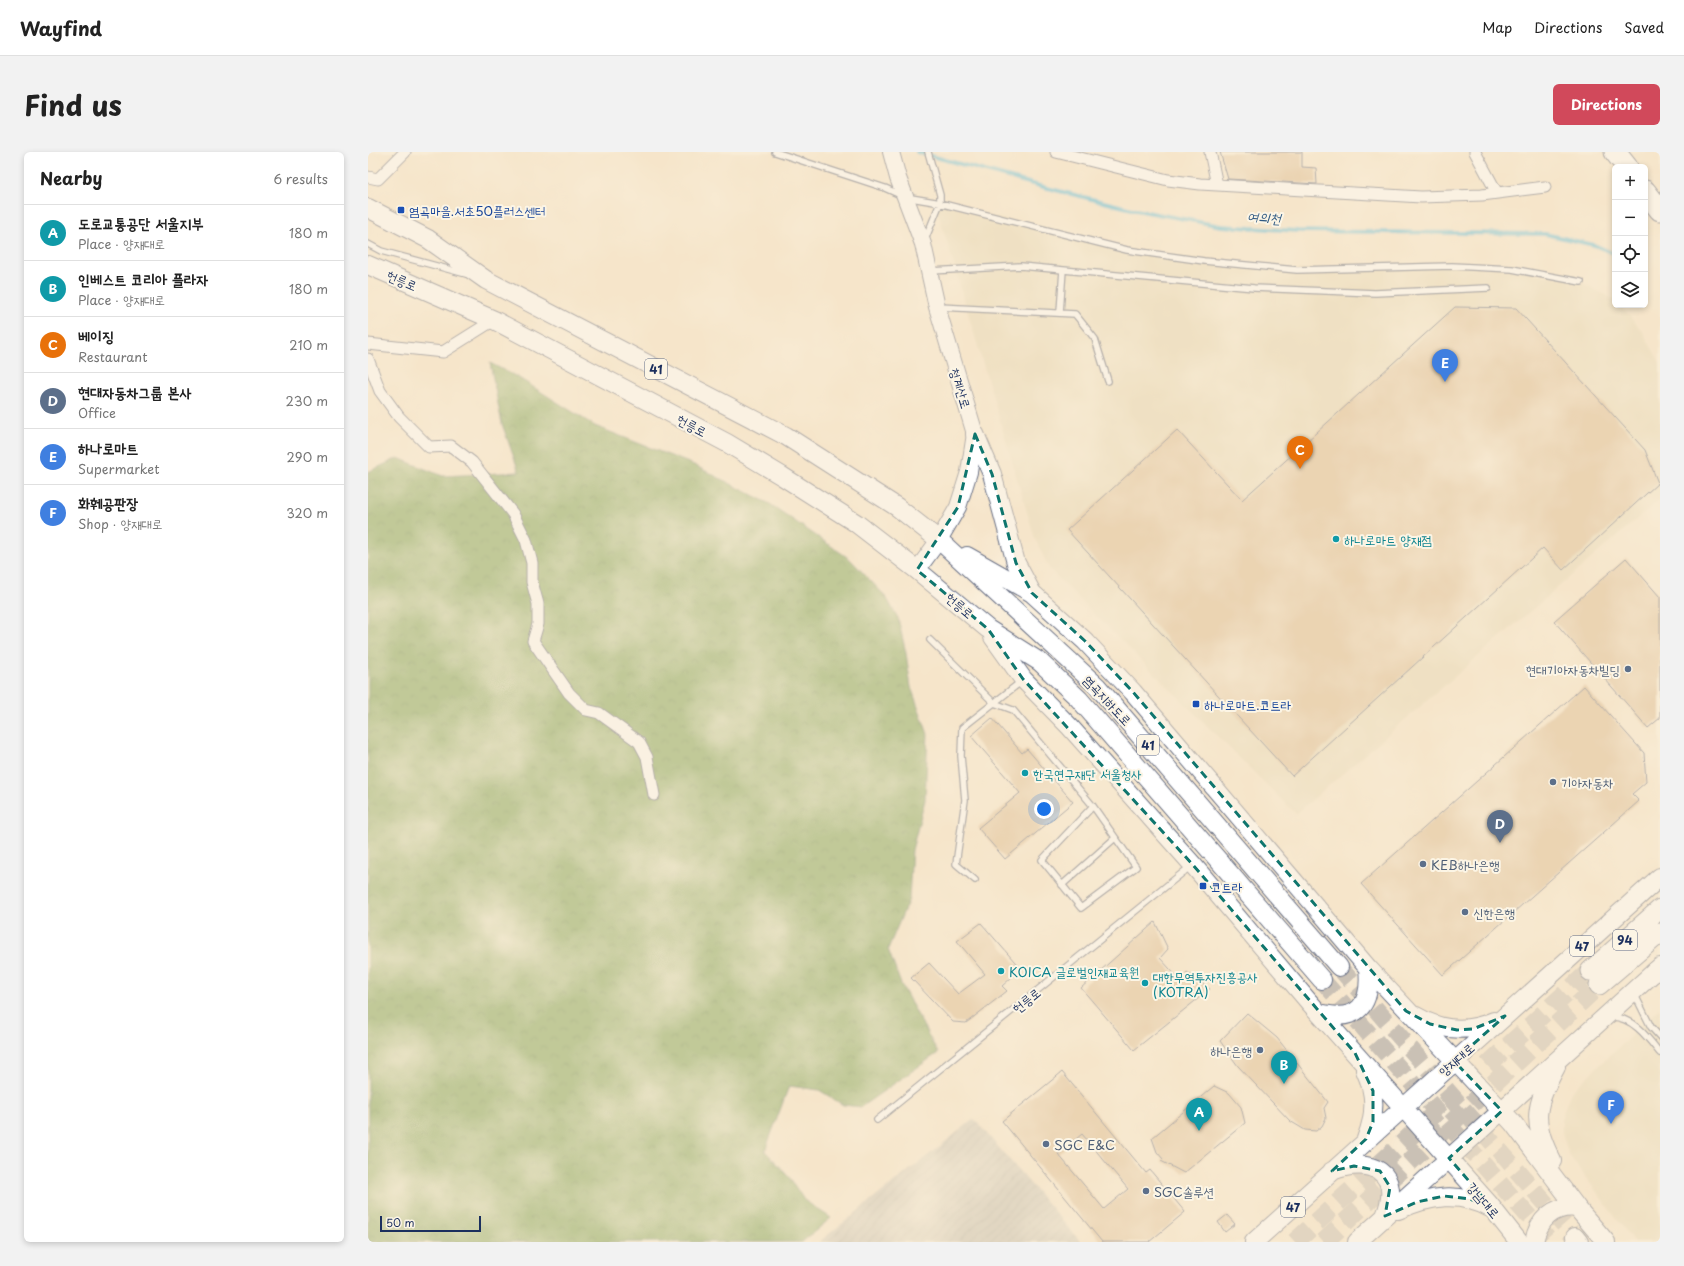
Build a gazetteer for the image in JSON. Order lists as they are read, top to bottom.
{
  "streets": {
    "highway": ["94"],
    "main road": [
      "헌릉로",
      "41",
      "청계산로",
      "염곡지하도로",
      "47",
      "양재대로",
      "강남대로"
    ]
  },
  "crossings": [
    ["헌릉로", "청계산로"],
    ["헌릉로", "염곡지하도로"],
    ["41", "청계산로"],
    ["41", "염곡지하도로"],
    ["청계산로", "염곡지하도로"],
    ["양재대로", "강남대로"]
  ],
  "water": ["여의천"],
  "places": {
    "transit": ["염곡마을.서초50플러스센터", "하나로마트.코트라", "코트라"],
    "other": [
      "하나로마트 양재점",
      "현대기아자동차빌딩",
      "한국연구재단 서울청사",
      "기아자동차",
      "KEB하나은행",
      "신한은행",
      "KOICA 글로벌인재교육원",
      "대한무역투자진흥공사 (KOTRA)",
      "하나은행",
      "SGC E&C",
      "SGC솔루션"
    ]
  },
  "scale_bar": "50 m",
  "page": {
    "header": "Wayfind",
    "nav": ["Map", "Directions", "Saved"],
    "title": "Find us",
    "buttons": "Directions",
    "heading": ["Nearby", "6 results"],
    "map_buttons": ["+", "−"],
    "list": [
      {
        "mark": "A",
        "name": "도로교통공단 서울지부",
        "note": "Place · 양재대로",
        "value": "180 m"
      },
      {
        "mark": "B",
        "name": "인베스트 코리아 플라자",
        "note": "Place · 양재대로",
        "value": "180 m"
      },
      {
        "mark": "C",
        "name": "베이징",
        "note": "Restaurant",
        "value": "210 m"
      },
      {
        "mark": "D",
        "name": "현대자동차그룹 본사",
        "note": "Office",
        "value": "230 m"
      },
      {
        "mark": "E",
        "name": "하나로마트",
        "note": "Supermarket",
        "value": "290 m"
      },
      {
        "mark": "F",
        "name": "화훼공판장",
        "note": "Shop · 양재대로",
        "value": "320 m"
      }
    ],
    "pins": [
      "E",
      "C",
      "D",
      "B",
      "F",
      "A"
    ],
    "scale": "50 m"
  }
}
